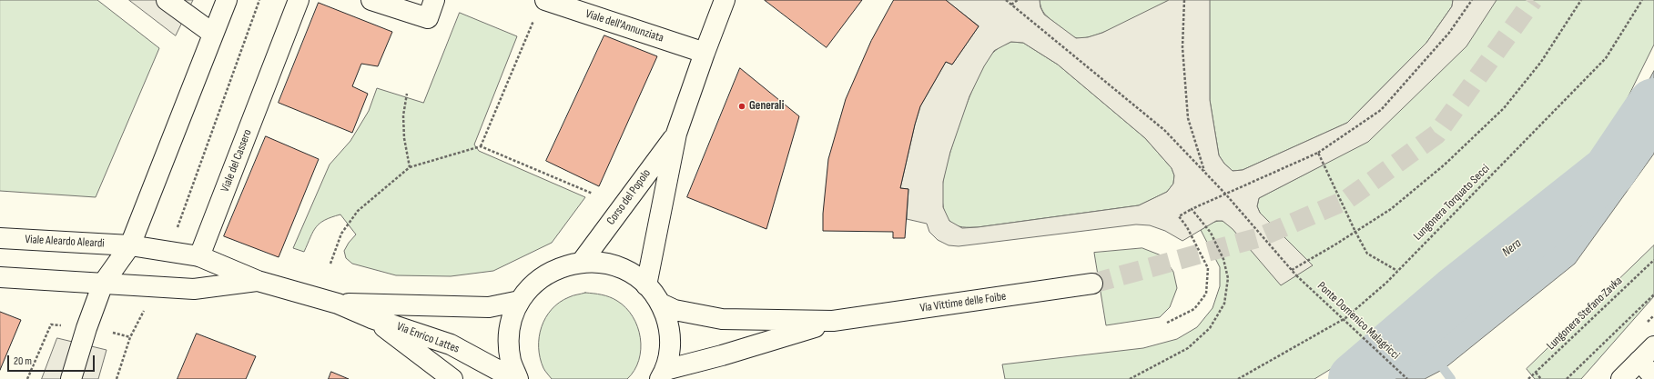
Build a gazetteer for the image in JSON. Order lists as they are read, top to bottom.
{
  "streets": {
    "street": [
      "Viale dell'Annunziata",
      "Viale del Cassero",
      "Corso del Popolo",
      "Viale Aleardo Aleardi",
      "Via Vittime delle Foibe",
      "Via Enrico Lattes"
    ],
    "path": ["Lungonera Torquato Secci", "Lungonera Stefano Zavka", "Ponte Domenico Malagricci"]
  },
  "crossings": [
    ["Viale dell'Annunziata", "Corso del Popolo"],
    ["Viale del Cassero", "Via Enrico Lattes"]
  ],
  "water": ["Nera"],
  "places": ["Generali"],
  "scale_bar": "20 m"
}
